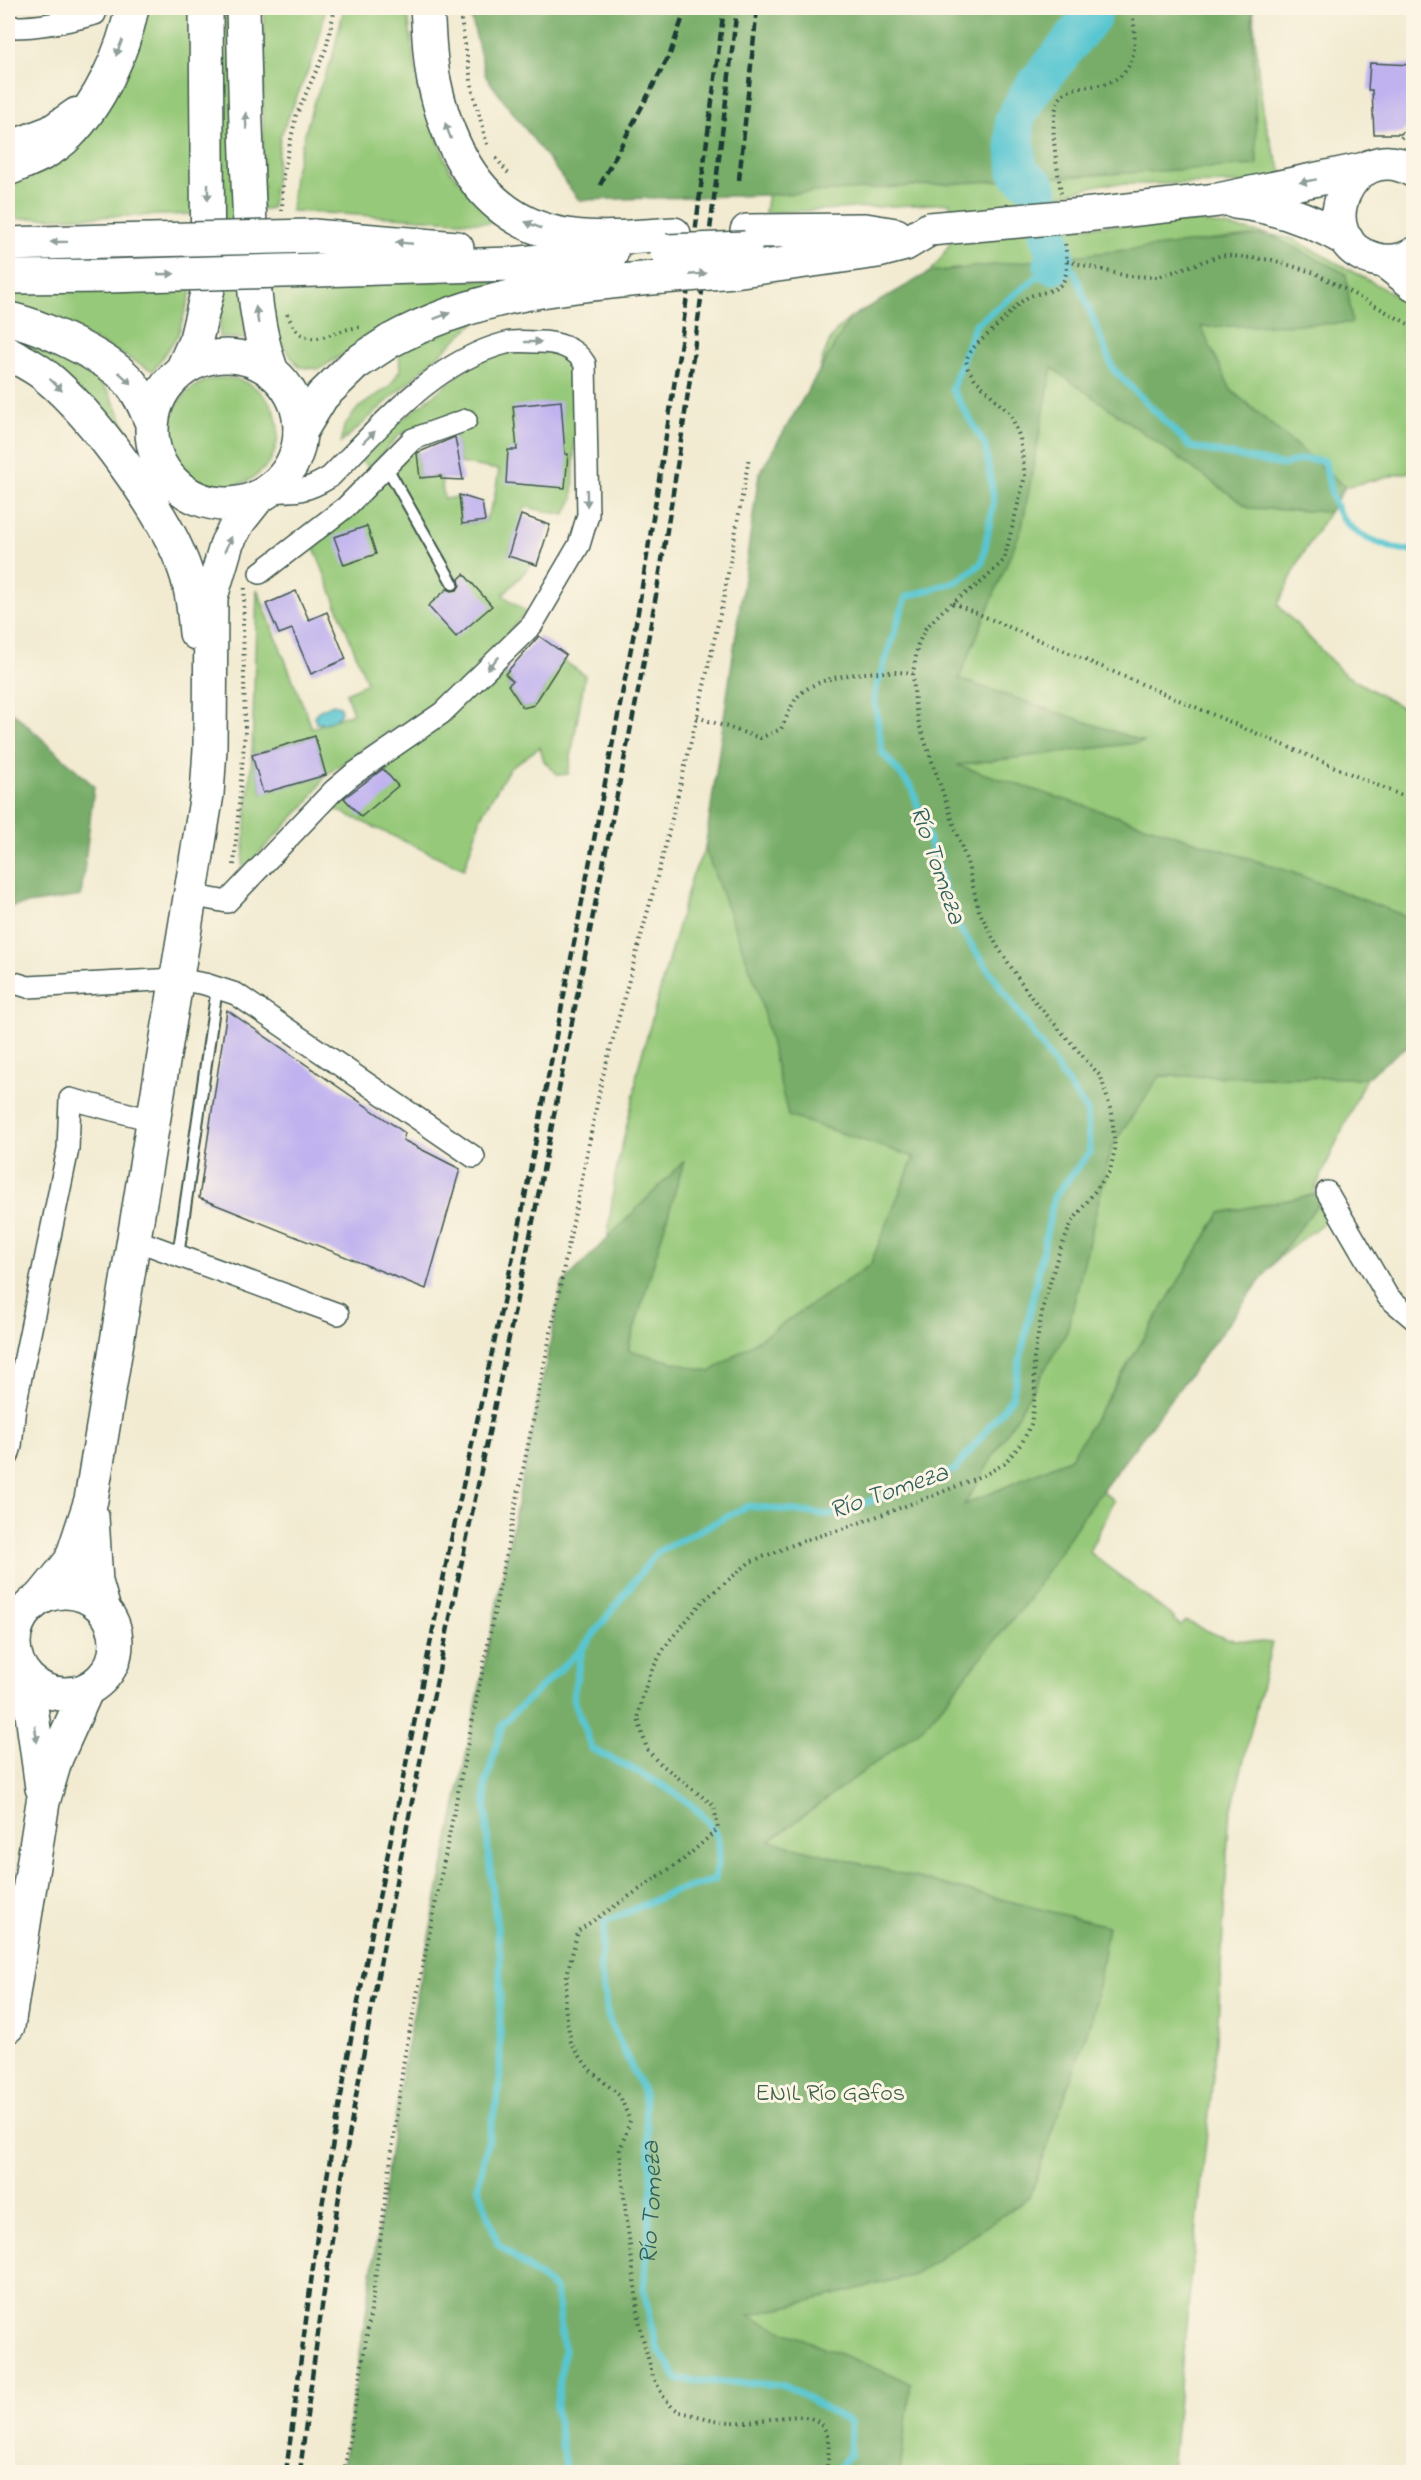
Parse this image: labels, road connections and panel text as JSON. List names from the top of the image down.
{
  "water": ["Río Tomeza"],
  "parks": ["ENIL Río Gafos"]
}
